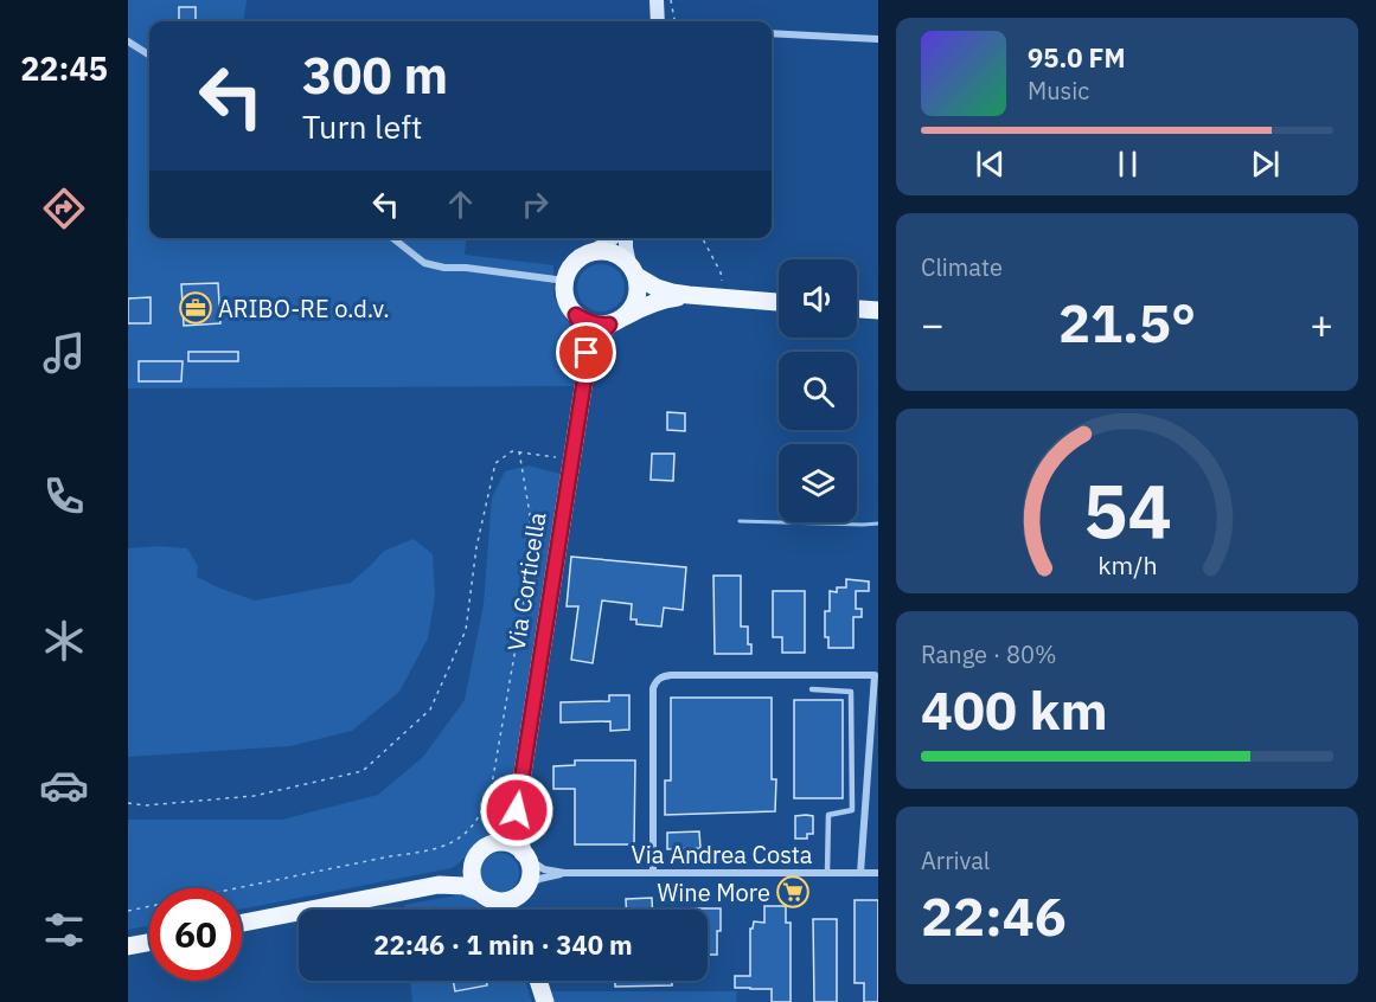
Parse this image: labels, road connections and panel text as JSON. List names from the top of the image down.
{
  "streets": {
    "main road": ["Via Corticella"],
    "street": ["Via Andrea Costa"]
  },
  "crossings": [
    ["Via Corticella", "Via Andrea Costa"]
  ],
  "places": {
    "office": ["ARIBO-RE o.d.v."],
    "supermarket": ["Wine More"]
  },
  "page": {
    "tabs": "22:45",
    "turn": ["300 m", "Turn left"],
    "song": ["95.0 FM", "Music"],
    "tile": [
      "Climate",
      ["Range · 80%", "400 km"],
      ["Arrival", "22:46"]
    ],
    "heat": ["−", "21.5°", "+"],
    "limit": "60",
    "trip": "22:46 · 1 min · 340 m",
    "gauge": ["54", "km/h"]
  }
}
